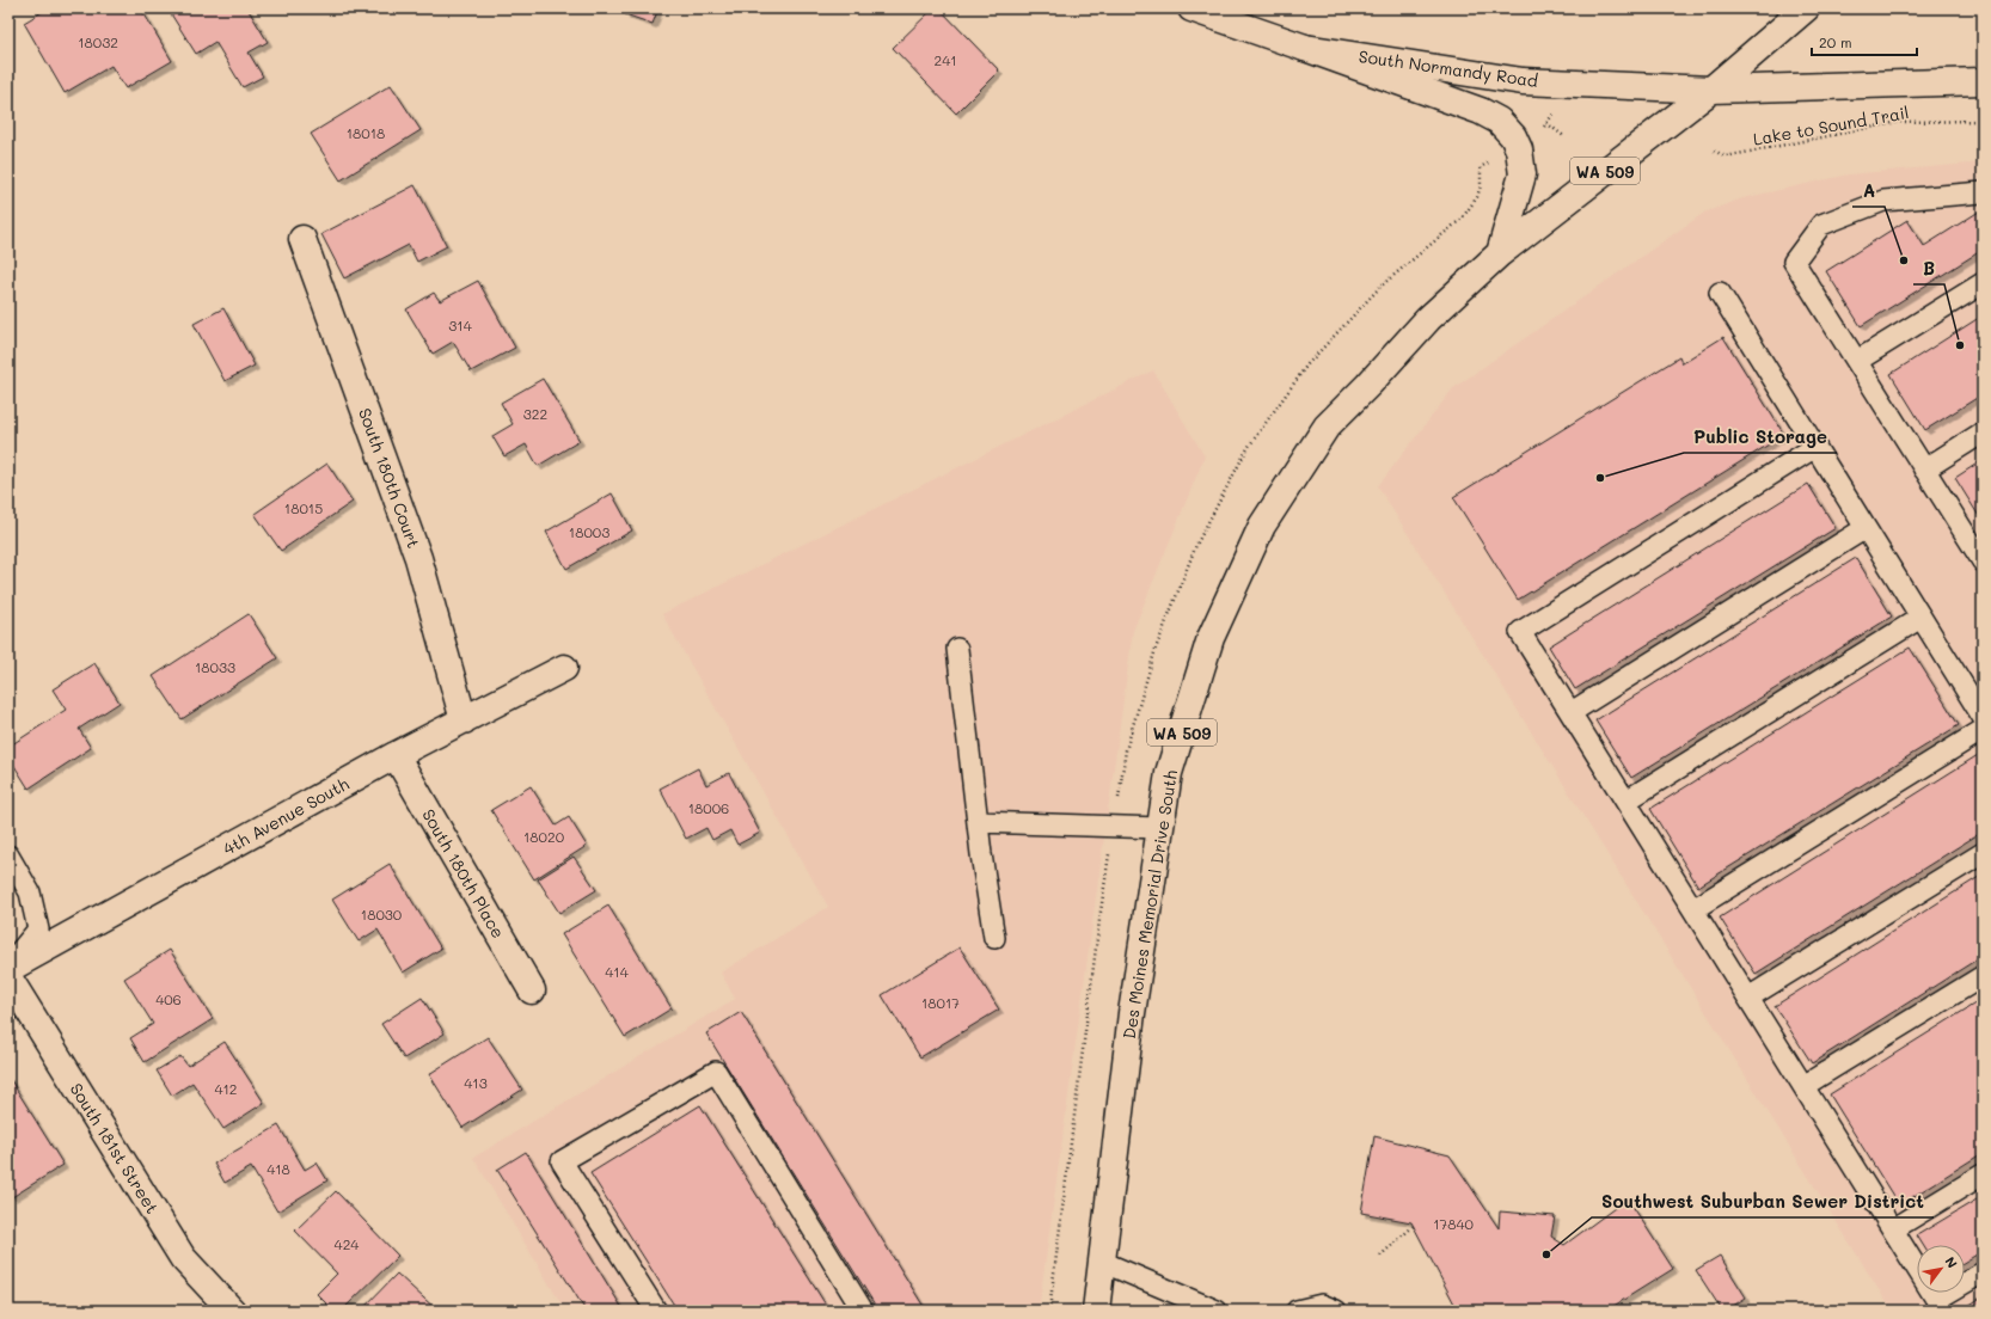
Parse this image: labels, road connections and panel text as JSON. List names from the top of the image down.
{
  "streets": {
    "street": [
      "South Normandy Road",
      "WA 509",
      "South 180th Court",
      "4th Avenue South",
      "South 180th Place",
      "Des Moines Memorial Drive South",
      "South 181st Street"
    ],
    "path": ["Lake to Sound Trail"]
  },
  "crossings": [
    ["South Normandy Road", "WA 509"],
    ["South Normandy Road", "Des Moines Memorial Drive South"],
    ["WA 509", "Des Moines Memorial Drive South"],
    ["South 180th Court", "4th Avenue South"],
    ["4th Avenue South", "South 180th Place"]
  ],
  "places": [
    "A",
    "B",
    "Public Storage",
    "Southwest Suburban Sewer District"
  ],
  "house_numbers": [
    "18032",
    "241",
    "18018",
    "314",
    "322",
    "18015",
    "18003",
    "18033",
    "18006",
    "18020",
    "18030",
    "414",
    "406",
    "18017",
    "413",
    "412",
    "418",
    "17840",
    "424"
  ],
  "scale_bar": "20 m",
  "north": "top right"
}
